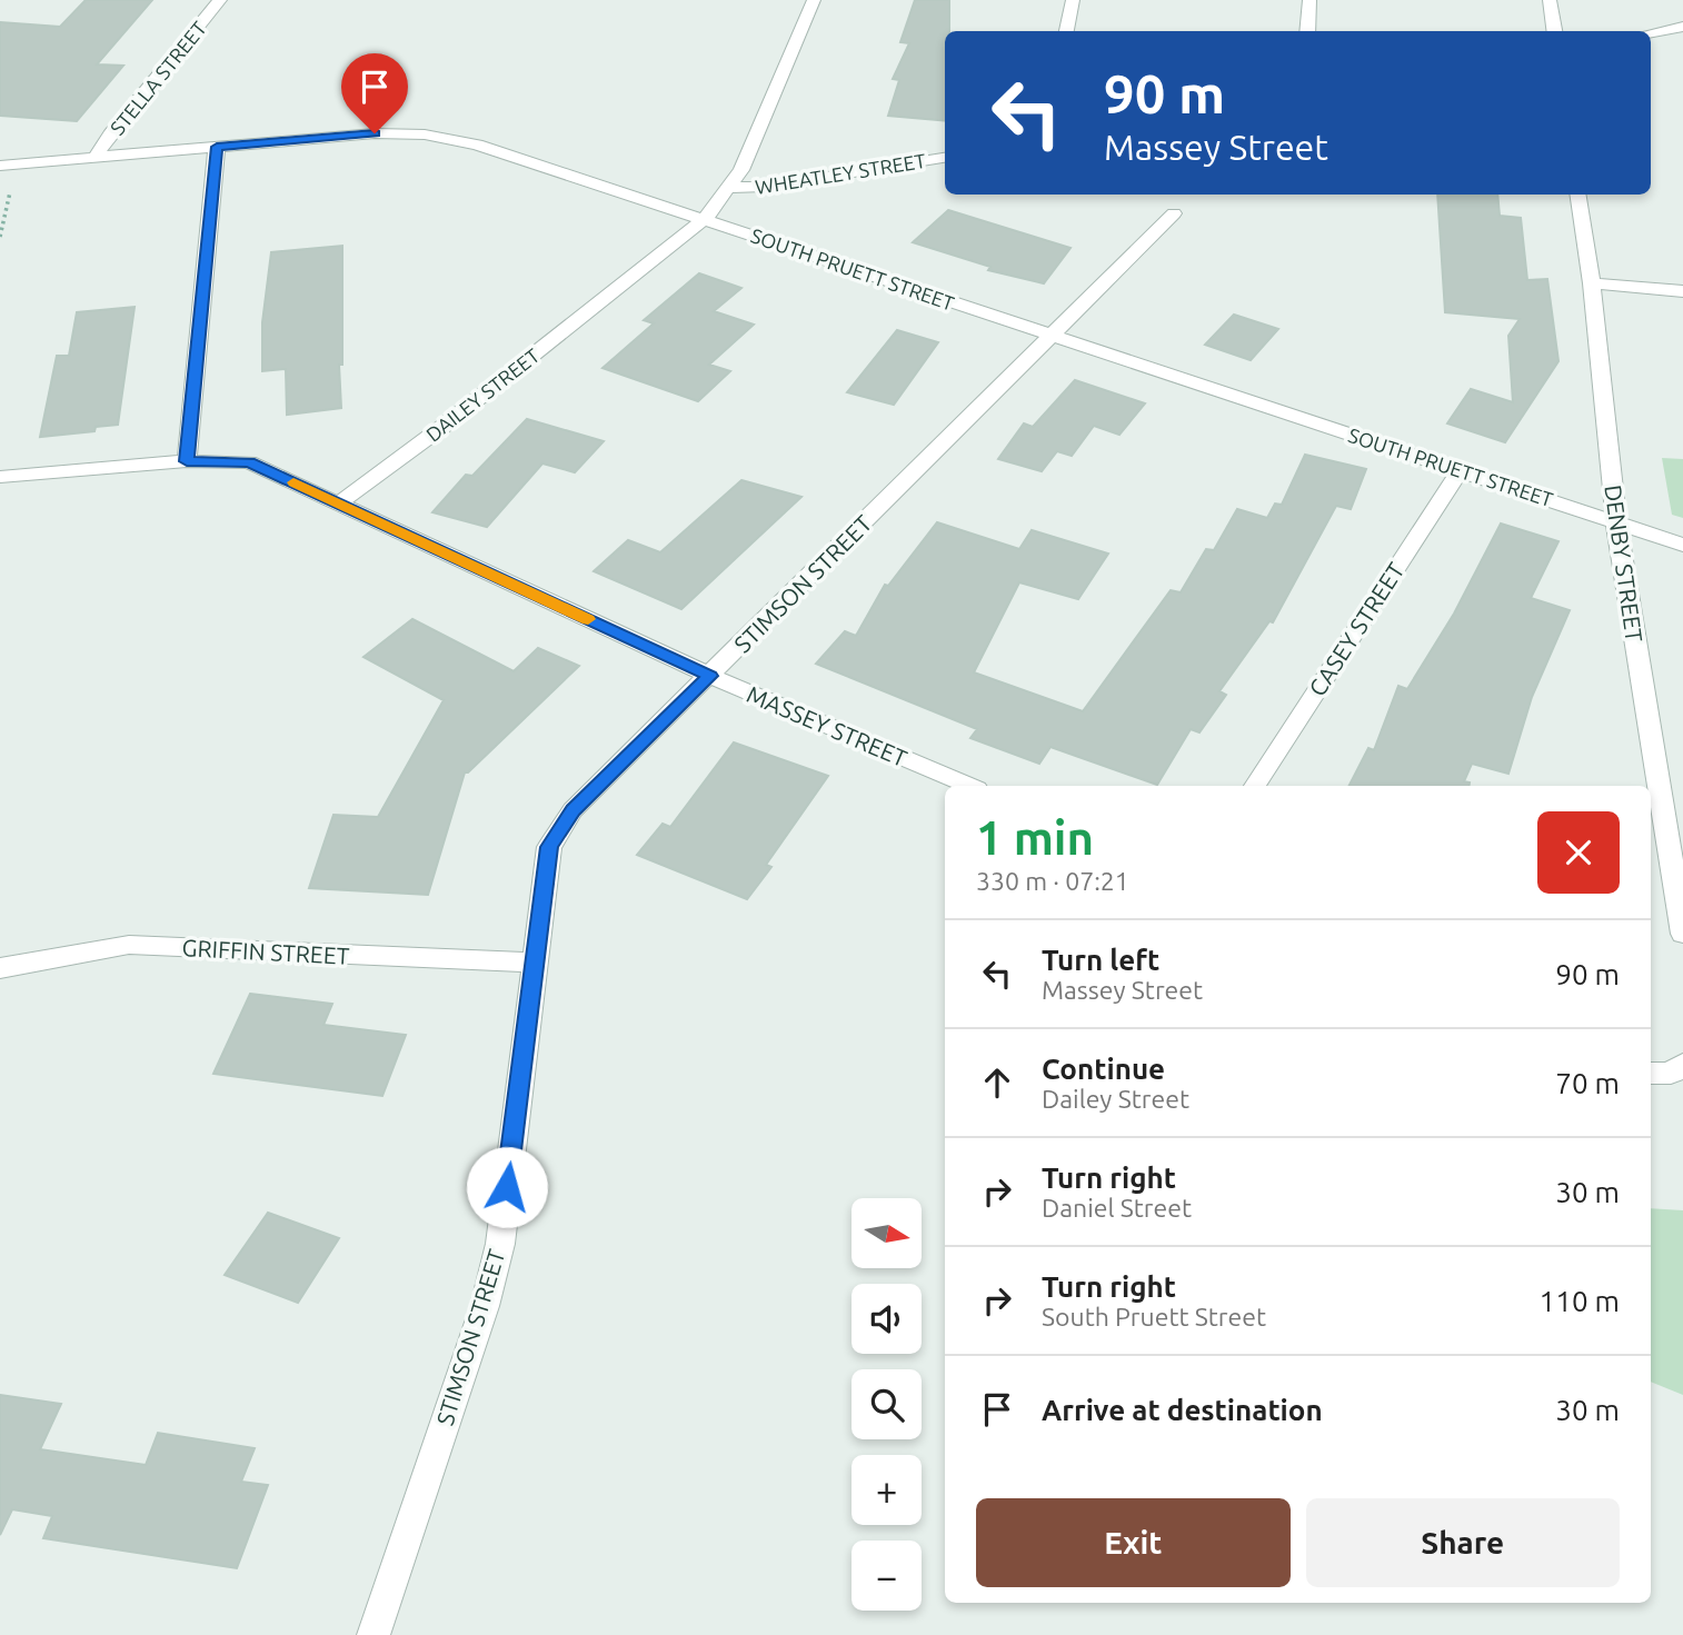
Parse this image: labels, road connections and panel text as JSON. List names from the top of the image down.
{
  "streets": {
    "street": [
      "STELLA STREET",
      "WHEATLEY STREET",
      "SOUTH PRUETT STREET",
      "DAILEY STREET",
      "DENBY STREET",
      "STIMSON STREET",
      "CASEY STREET",
      "MASSEY STREET",
      "GRIFFIN STREET"
    ]
  },
  "crossings": [
    ["STELLA STREET", "SOUTH PRUETT STREET"],
    ["WHEATLEY STREET", "DAILEY STREET"],
    ["SOUTH PRUETT STREET", "DAILEY STREET"],
    ["SOUTH PRUETT STREET", "DENBY STREET"],
    ["SOUTH PRUETT STREET", "STIMSON STREET"],
    ["SOUTH PRUETT STREET", "CASEY STREET"],
    ["DAILEY STREET", "MASSEY STREET"],
    ["STIMSON STREET", "MASSEY STREET"],
    ["STIMSON STREET", "GRIFFIN STREET"]
  ],
  "north": "right",
  "page": {
    "turn": ["90 m", "Massey Street"],
    "heading": ["1 min", "330 m · 07:21"],
    "list": [
      {
        "name": "Turn left",
        "note": "Massey Street",
        "value": "90 m"
      },
      {
        "name": "Continue",
        "note": "Dailey Street",
        "value": "70 m"
      },
      {
        "name": "Turn right",
        "note": "Daniel Street",
        "value": "30 m"
      },
      {
        "name": "Turn right",
        "note": "South Pruett Street",
        "value": "110 m"
      },
      {
        "name": "Arrive at destination",
        "value": "30 m"
      }
    ],
    "map_buttons": ["+", "−"],
    "buttons": ["Exit", "Share"]
  }
}
